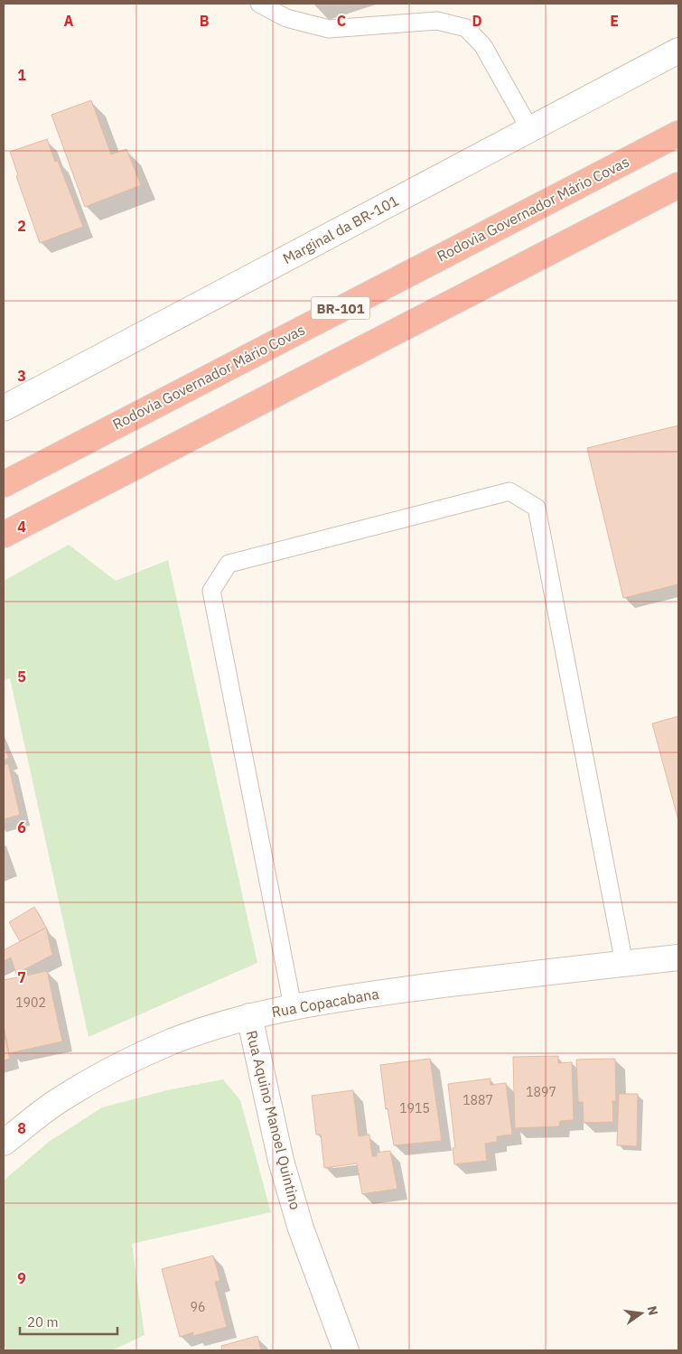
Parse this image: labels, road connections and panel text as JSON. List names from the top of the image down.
{
  "streets": {
    "highway": ["Rodovia Governador Mário Covas", "BR-101"],
    "main road": ["Marginal da BR-101", "Rua Copacabana", "Rua Aquino Manoel Quintino"]
  },
  "crossings": [
    ["Rua Copacabana", "Rua Aquino Manoel Quintino"]
  ],
  "house_numbers": [
    "1902",
    "1897",
    "1887",
    "1915",
    "96"
  ],
  "scale_bar": "20 m",
  "north": "right",
  "grid": {
    "columns": [
      "A",
      "B",
      "C",
      "D",
      "E"
    ],
    "rows": [
      "1",
      "2",
      "3",
      "4",
      "5",
      "6",
      "7",
      "8",
      "9"
    ]
  }
}
